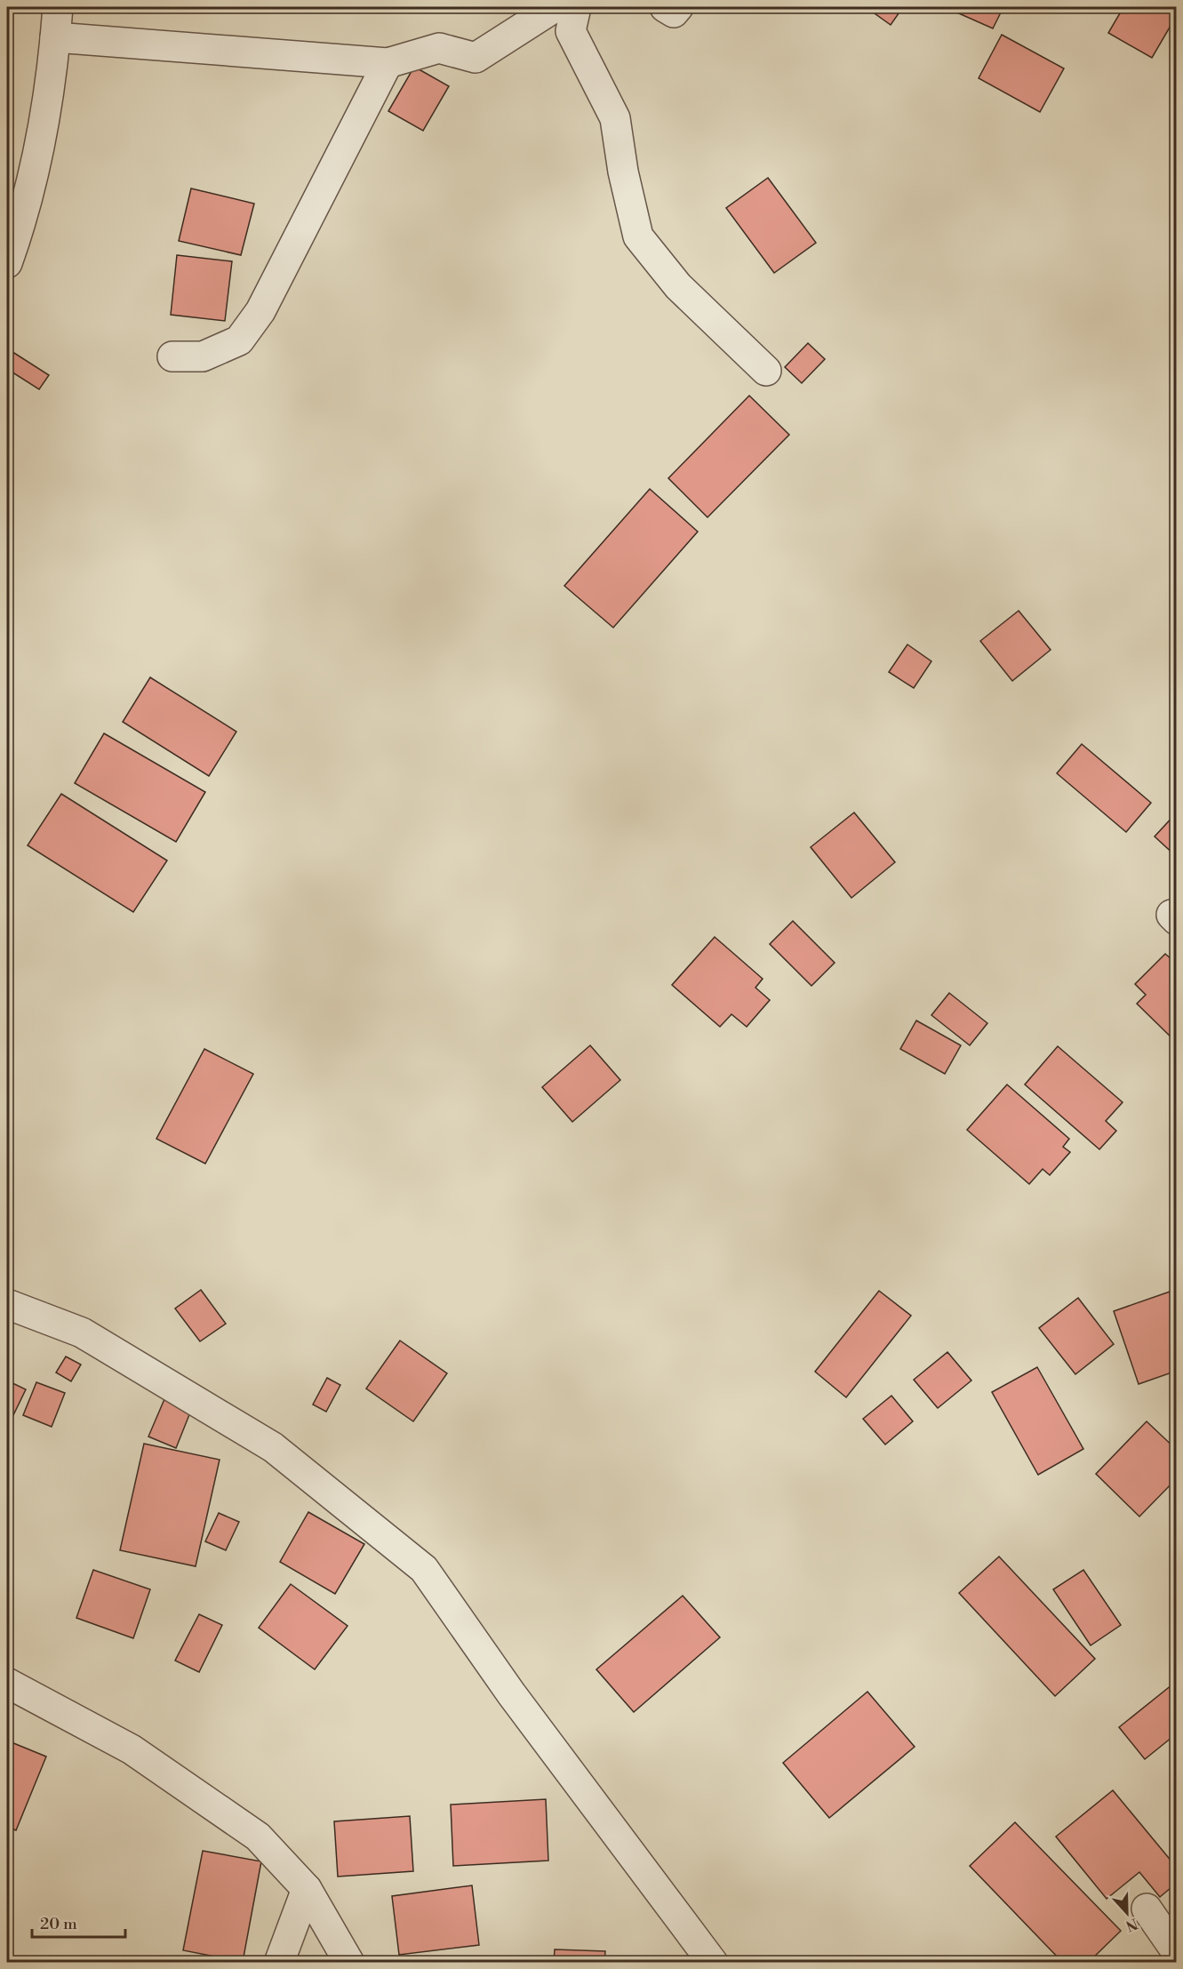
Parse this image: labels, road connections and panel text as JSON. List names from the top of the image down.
{
  "scale_bar": "20 m",
  "north": "bottom"
}
